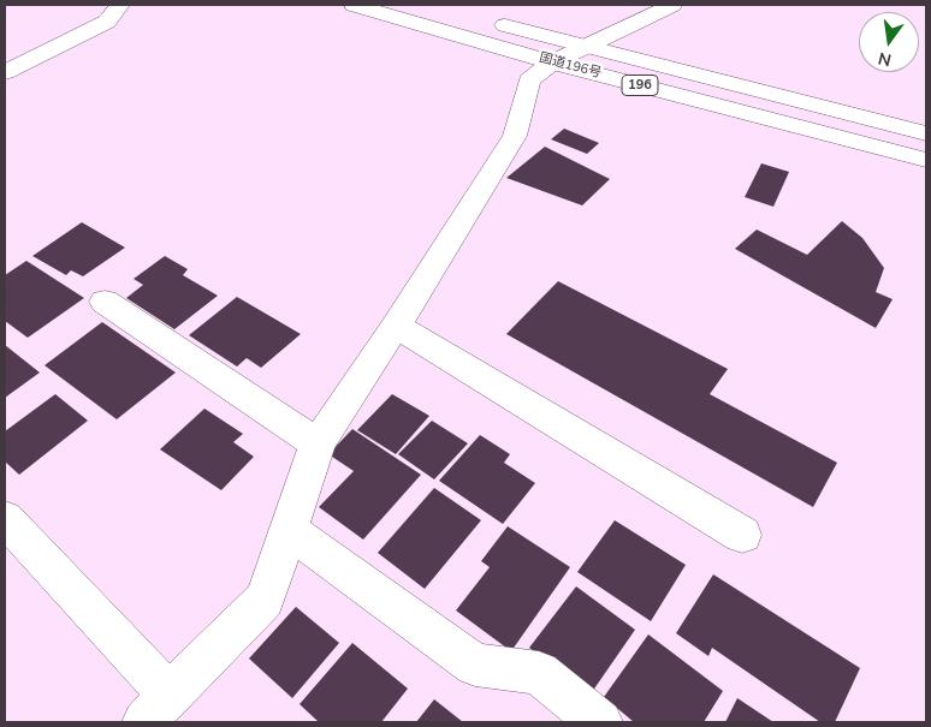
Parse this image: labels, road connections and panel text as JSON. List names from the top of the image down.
{
  "streets": {
    "main road": ["国道196号", "196"]
  },
  "north": "bottom"
}
